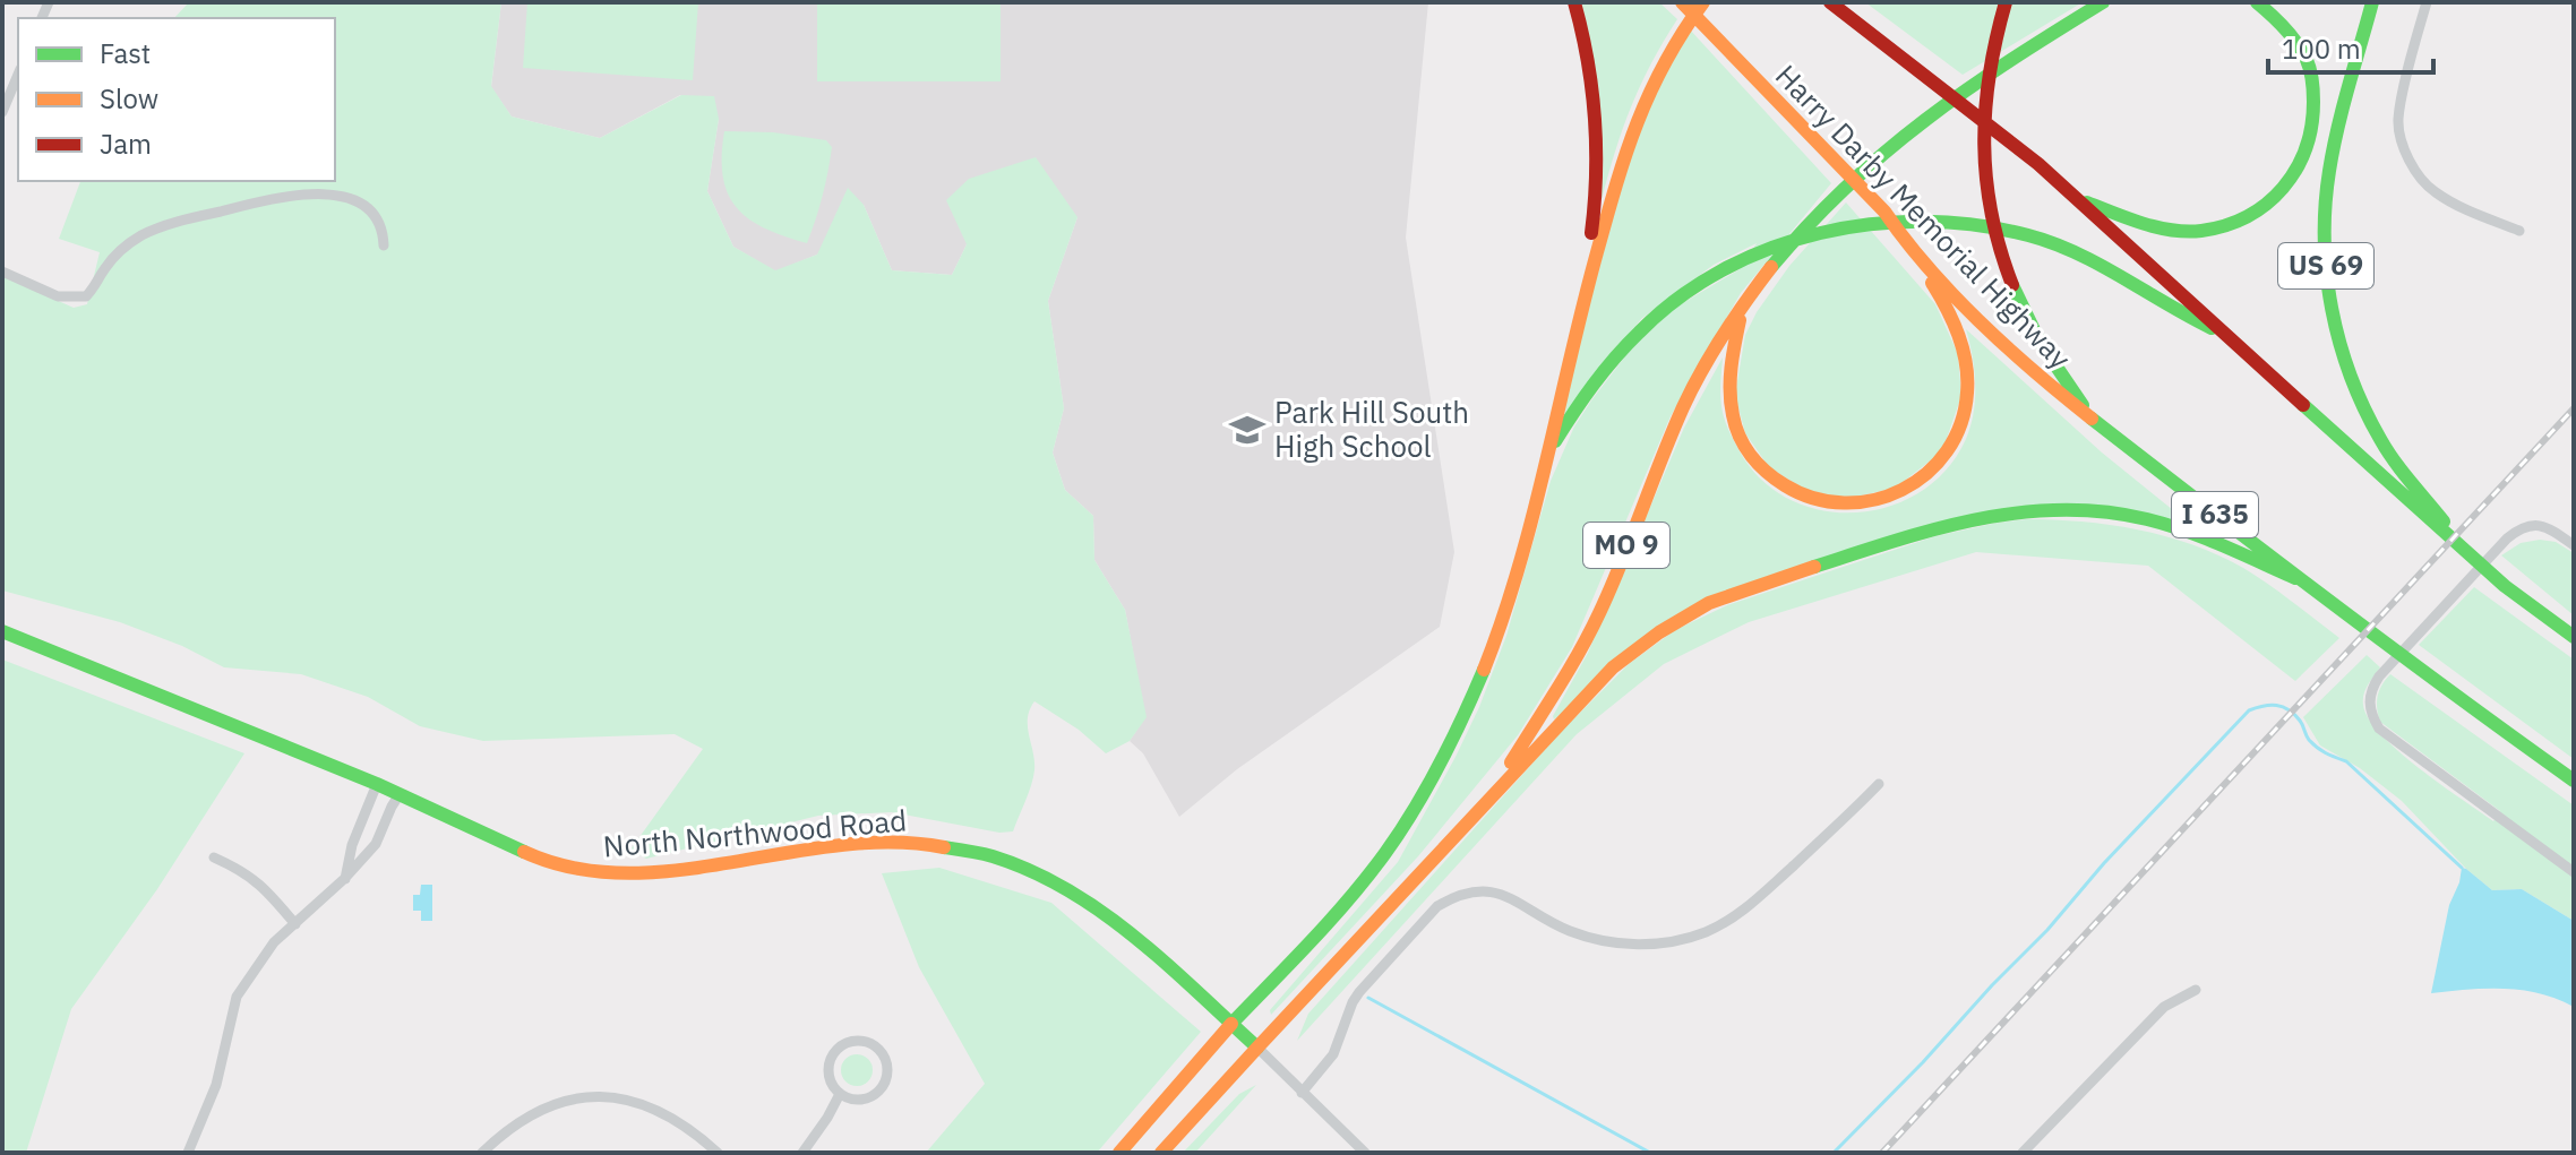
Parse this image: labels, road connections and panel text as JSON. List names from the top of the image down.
{
  "streets": {
    "main road": [
      "Harry Darby Memorial Highway",
      "US 69",
      "I 635",
      "MO 9",
      "North Northwood Road"
    ]
  },
  "crossings": [
    ["MO 9", "North Northwood Road"]
  ],
  "places": {
    "school or university": ["Park Hill South High School"]
  },
  "legend": ["Fast", "Slow", "Jam"],
  "scale_bar": "100 m"
}
